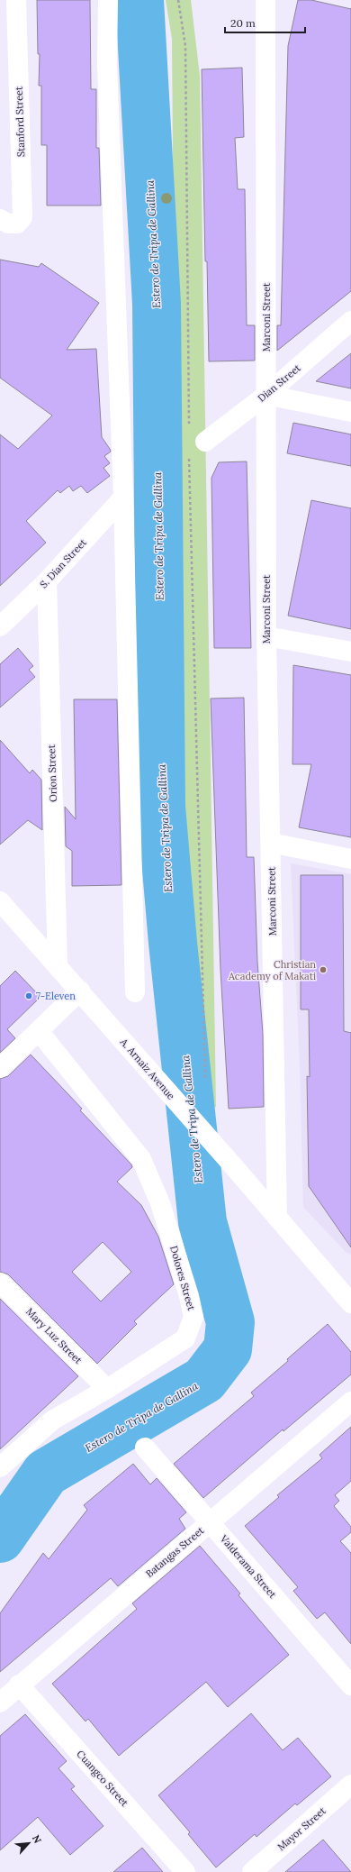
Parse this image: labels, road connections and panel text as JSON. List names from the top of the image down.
{
  "streets": {
    "street": [
      "Stanford Street",
      "Marconi Street",
      "Dian Street",
      "S. Dian Street",
      "Orion Street",
      "A. Arnaiz Avenue",
      "Dolores Street",
      "Mary Luz Street",
      "Batangas Street",
      "Valderama Street",
      "Cuangco Street",
      "Mayor Street"
    ]
  },
  "crossings": [
    ["Marconi Street", "Dian Street"],
    ["Marconi Street", "A. Arnaiz Avenue"],
    ["S. Dian Street", "Orion Street"],
    ["Orion Street", "A. Arnaiz Avenue"],
    ["Dolores Street", "Mary Luz Street"],
    ["Batangas Street", "Valderama Street"],
    ["Batangas Street", "Cuangco Street"]
  ],
  "water": ["Estero de Tripa de Gallina"],
  "places": ["Christian Academy of Makati", "7-Eleven"],
  "scale_bar": "20 m",
  "north": "top right"
}
